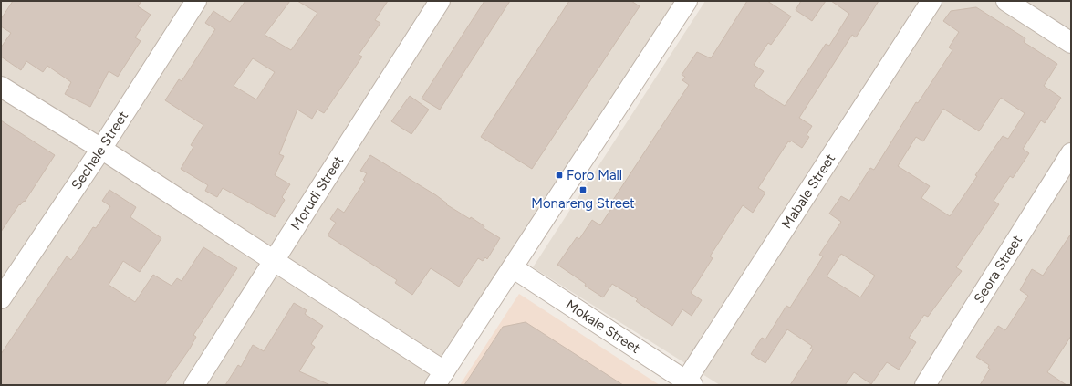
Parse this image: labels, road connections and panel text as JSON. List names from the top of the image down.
{
  "streets": {
    "street": [
      "Sechele Street",
      "Mabale Street",
      "Morudi Street",
      "Seora Street",
      "Mokale Street"
    ]
  },
  "crossings": [
    ["Mabale Street", "Mokale Street"]
  ],
  "places": {
    "transit": ["Foro Mall", "Monareng Street"]
  }
}
